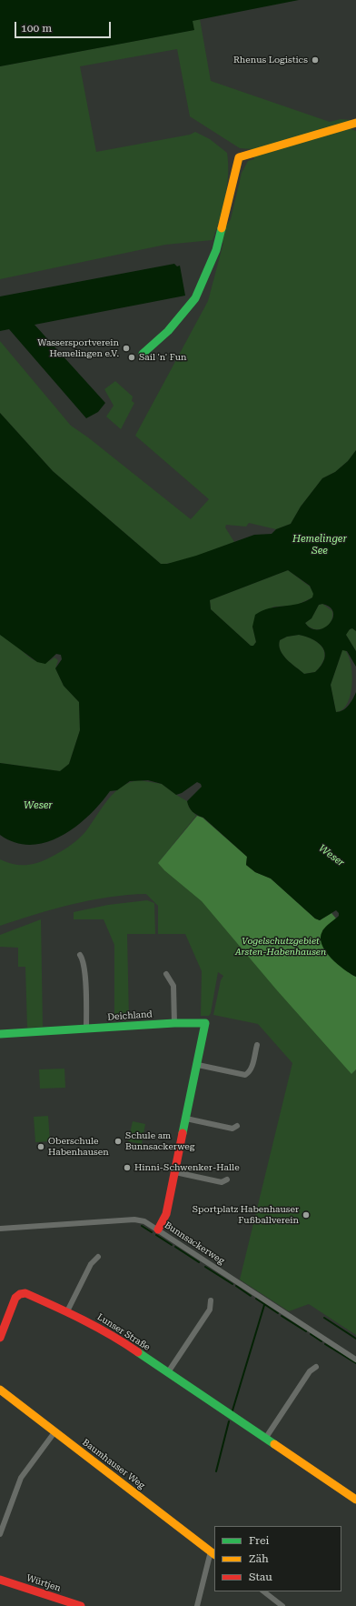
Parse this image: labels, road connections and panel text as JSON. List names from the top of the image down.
{
  "streets": {
    "street": [
      "Deichland",
      "Bunnsackerweg",
      "Lunser Straße",
      "Baumhauser Weg",
      "Würtjen"
    ]
  },
  "crossings": [
    ["Deichland", "Bunnsackerweg"]
  ],
  "water": ["Hemelinger See", "Weser"],
  "parks": ["Vogelschutzgebiet Arsten-Habenhausen"],
  "places": [
    "Rhenus Logistics",
    "Wassersportverein Hemelingen e.V.",
    "Sail 'n' Fun",
    "Schule am Bunnsackerweg",
    "Oberschule Habenhausen",
    "Hinni-Schwenker-Halle",
    "Sportplatz Habenhauser Fußballverein"
  ],
  "legend": ["Frei", "Zäh", "Stau"],
  "scale_bar": "100 m"
}
